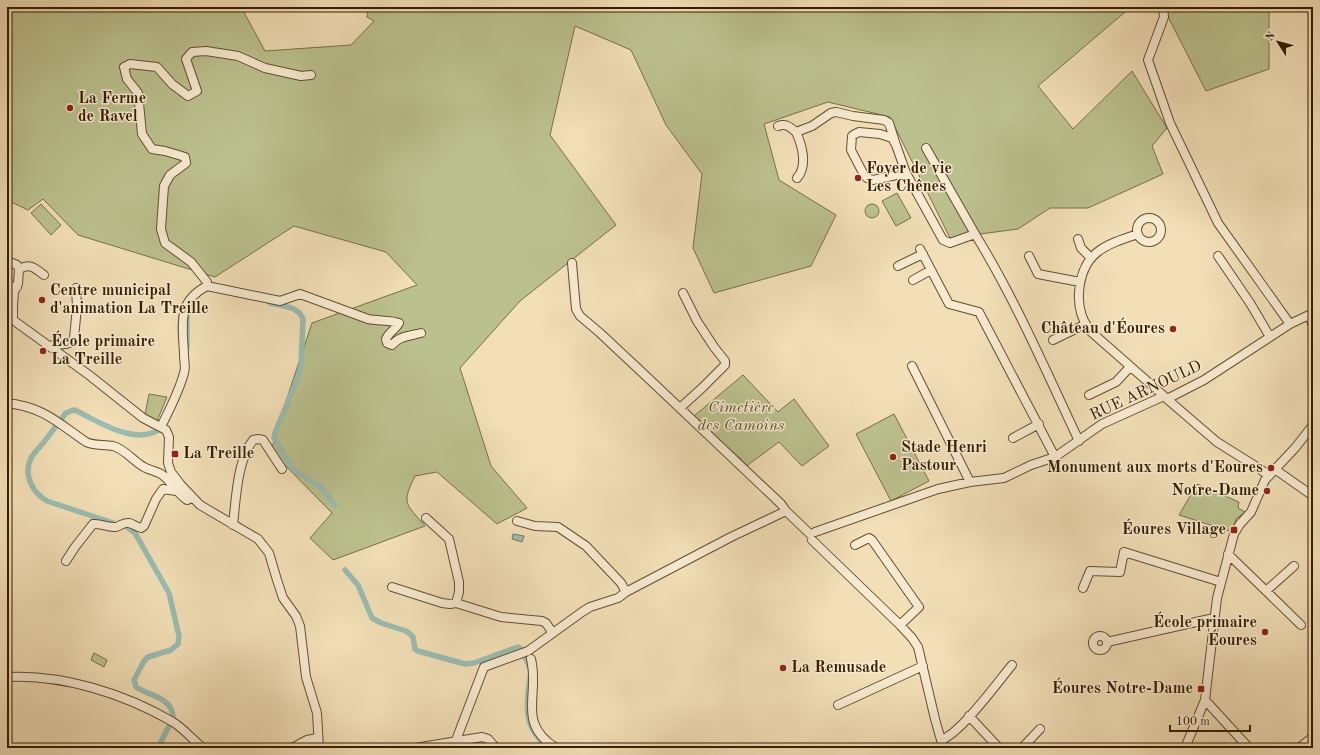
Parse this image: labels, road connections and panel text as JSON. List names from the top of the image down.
{
  "streets": {
    "street": ["RUE ARNOULD"]
  },
  "parks": ["Cimetière des Camoins"],
  "places": {
    "other": [
      "La Ferme de Ravel",
      "Foyer de vie Les Chênes",
      "Centre municipal d'animation La Treille",
      "Château d'Éoures",
      "École primaire La Treille",
      "Stade Henri Pastour",
      "Monument aux morts d'Eoures",
      "Notre-Dame",
      "École primaire Éoures",
      "La Remusade"
    ],
    "transit": ["La Treille", "Éoures Village", "Éoures Notre-Dame"]
  },
  "scale_bar": "100 m",
  "north": "top left"
}
